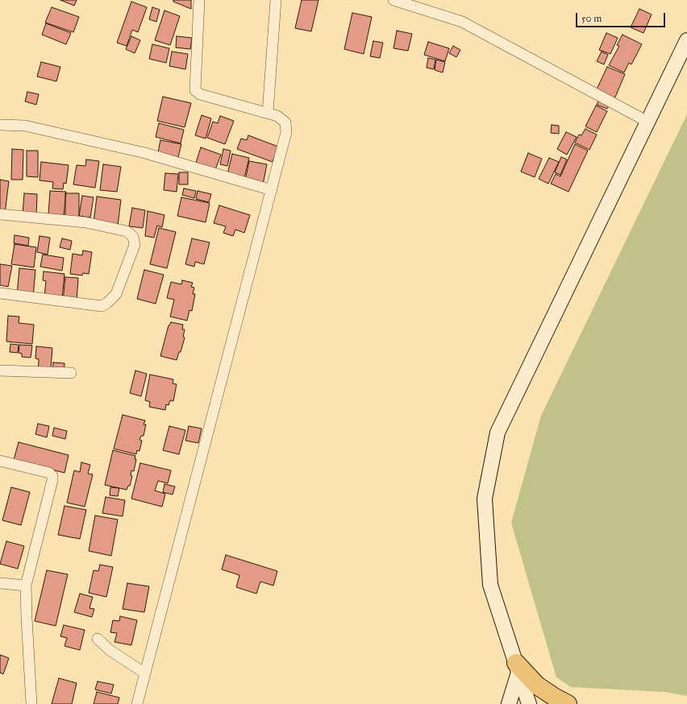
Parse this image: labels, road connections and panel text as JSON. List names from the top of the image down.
{
  "scale_bar": "50 m"
}
